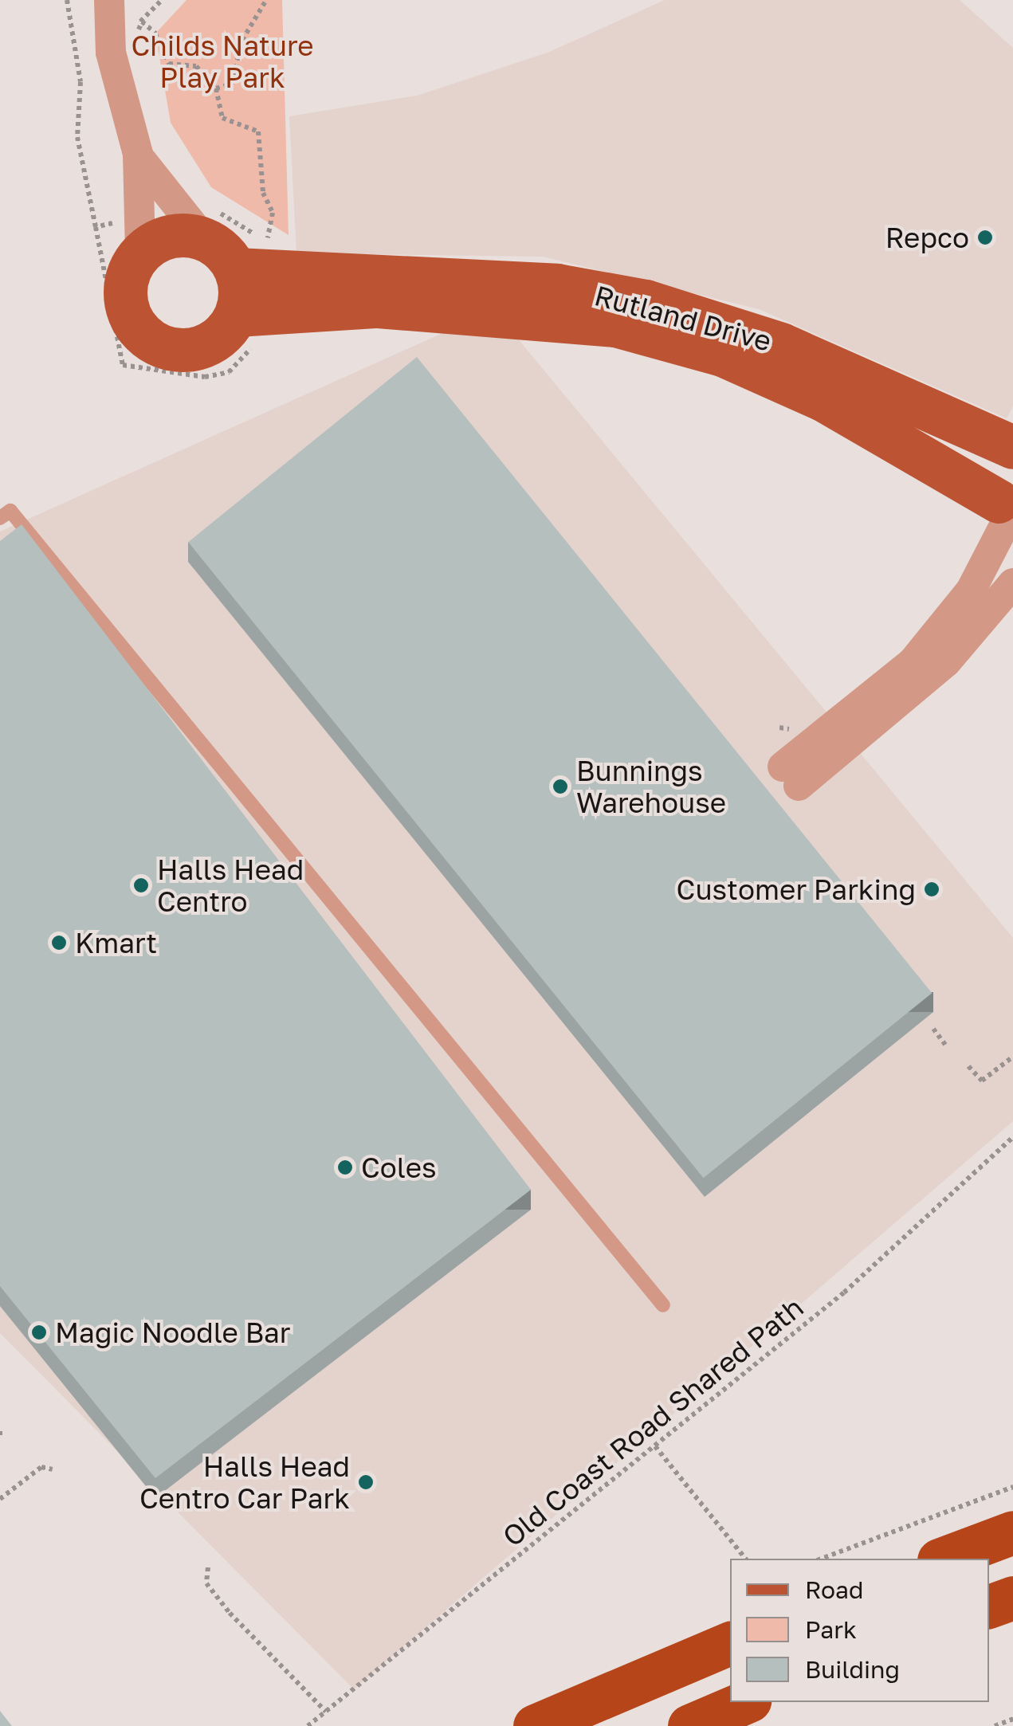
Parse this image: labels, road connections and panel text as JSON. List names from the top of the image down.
{
  "streets": {
    "main road": ["Rutland Drive"],
    "path": ["Old Coast Road Shared Path"]
  },
  "parks": ["Childs Nature Play Park"],
  "places": [
    "Repco",
    "Bunnings Warehouse",
    "Halls Head Centro",
    "Customer Parking",
    "Kmart",
    "Coles",
    "Magic Noodle Bar",
    "Halls Head Centro Car Park"
  ],
  "legend": ["Road", "Park", "Building"]
}
